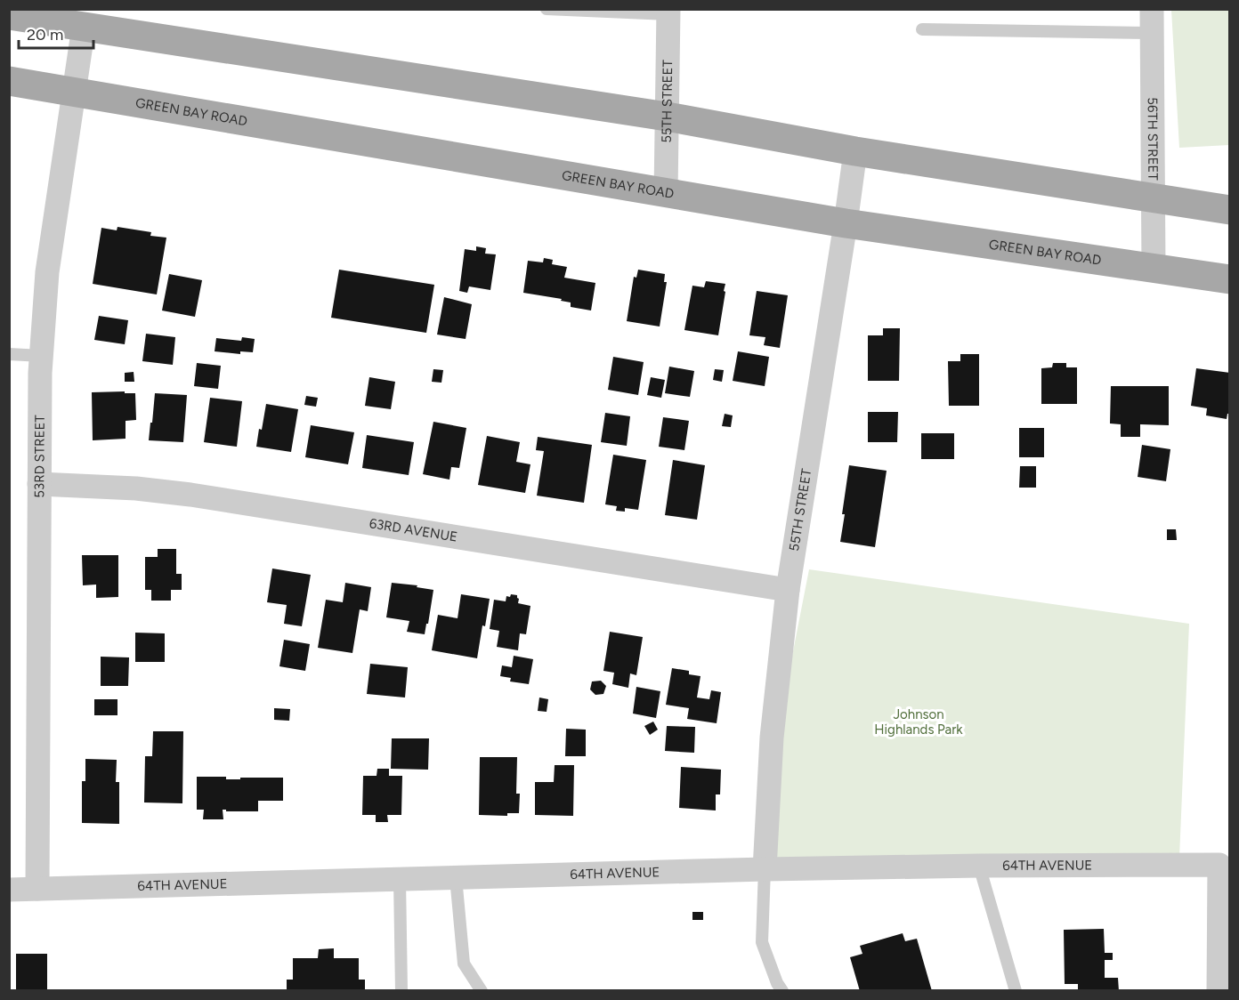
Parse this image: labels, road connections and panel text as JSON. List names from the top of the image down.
{
  "streets": {
    "main road": ["GREEN BAY ROAD"],
    "street": [
      "55TH STREET",
      "56TH STREET",
      "53RD STREET",
      "63RD AVENUE",
      "64TH AVENUE"
    ]
  },
  "crossings": [
    ["55TH STREET", "GREEN BAY ROAD"],
    ["55TH STREET", "63RD AVENUE"],
    ["55TH STREET", "64TH AVENUE"],
    ["GREEN BAY ROAD", "56TH STREET"],
    ["GREEN BAY ROAD", "53RD STREET"],
    ["53RD STREET", "63RD AVENUE"],
    ["53RD STREET", "64TH AVENUE"]
  ],
  "parks": ["Johnson Highlands Park"],
  "scale_bar": "20 m"
}
